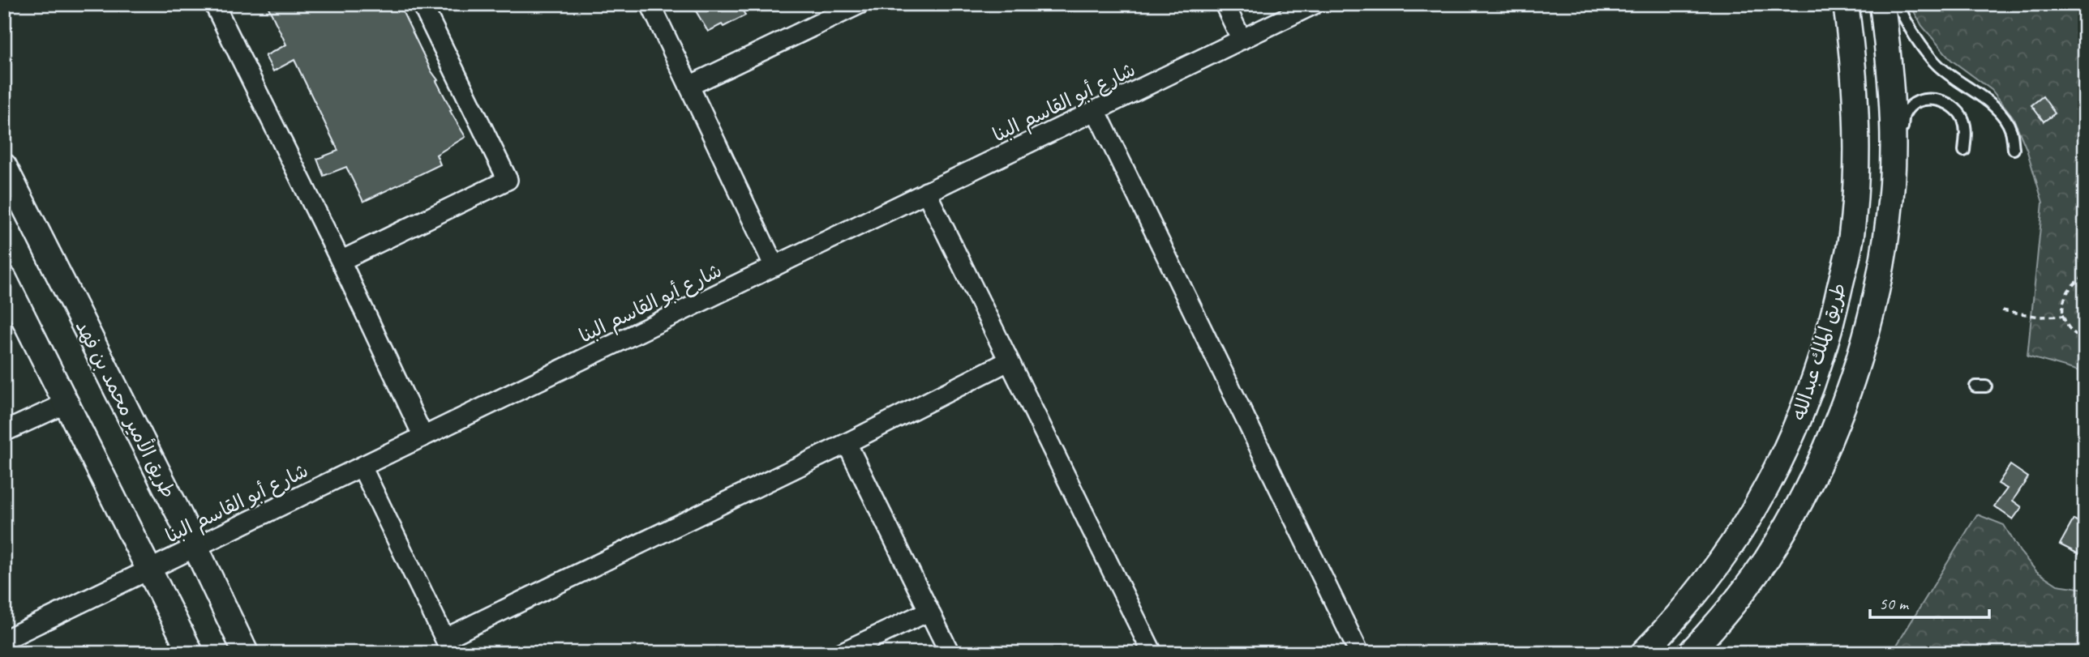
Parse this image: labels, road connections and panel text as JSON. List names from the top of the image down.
{
  "streets": {
    "street": ["شارع أبو القاسم البنا", "طريق الملك عبدالله", "طريق الأمير محمد بن فهد"]
  },
  "crossings": [
    ["شارع أبو القاسم البنا", "طريق الأمير محمد بن فهد"]
  ],
  "scale_bar": "50 m"
}
